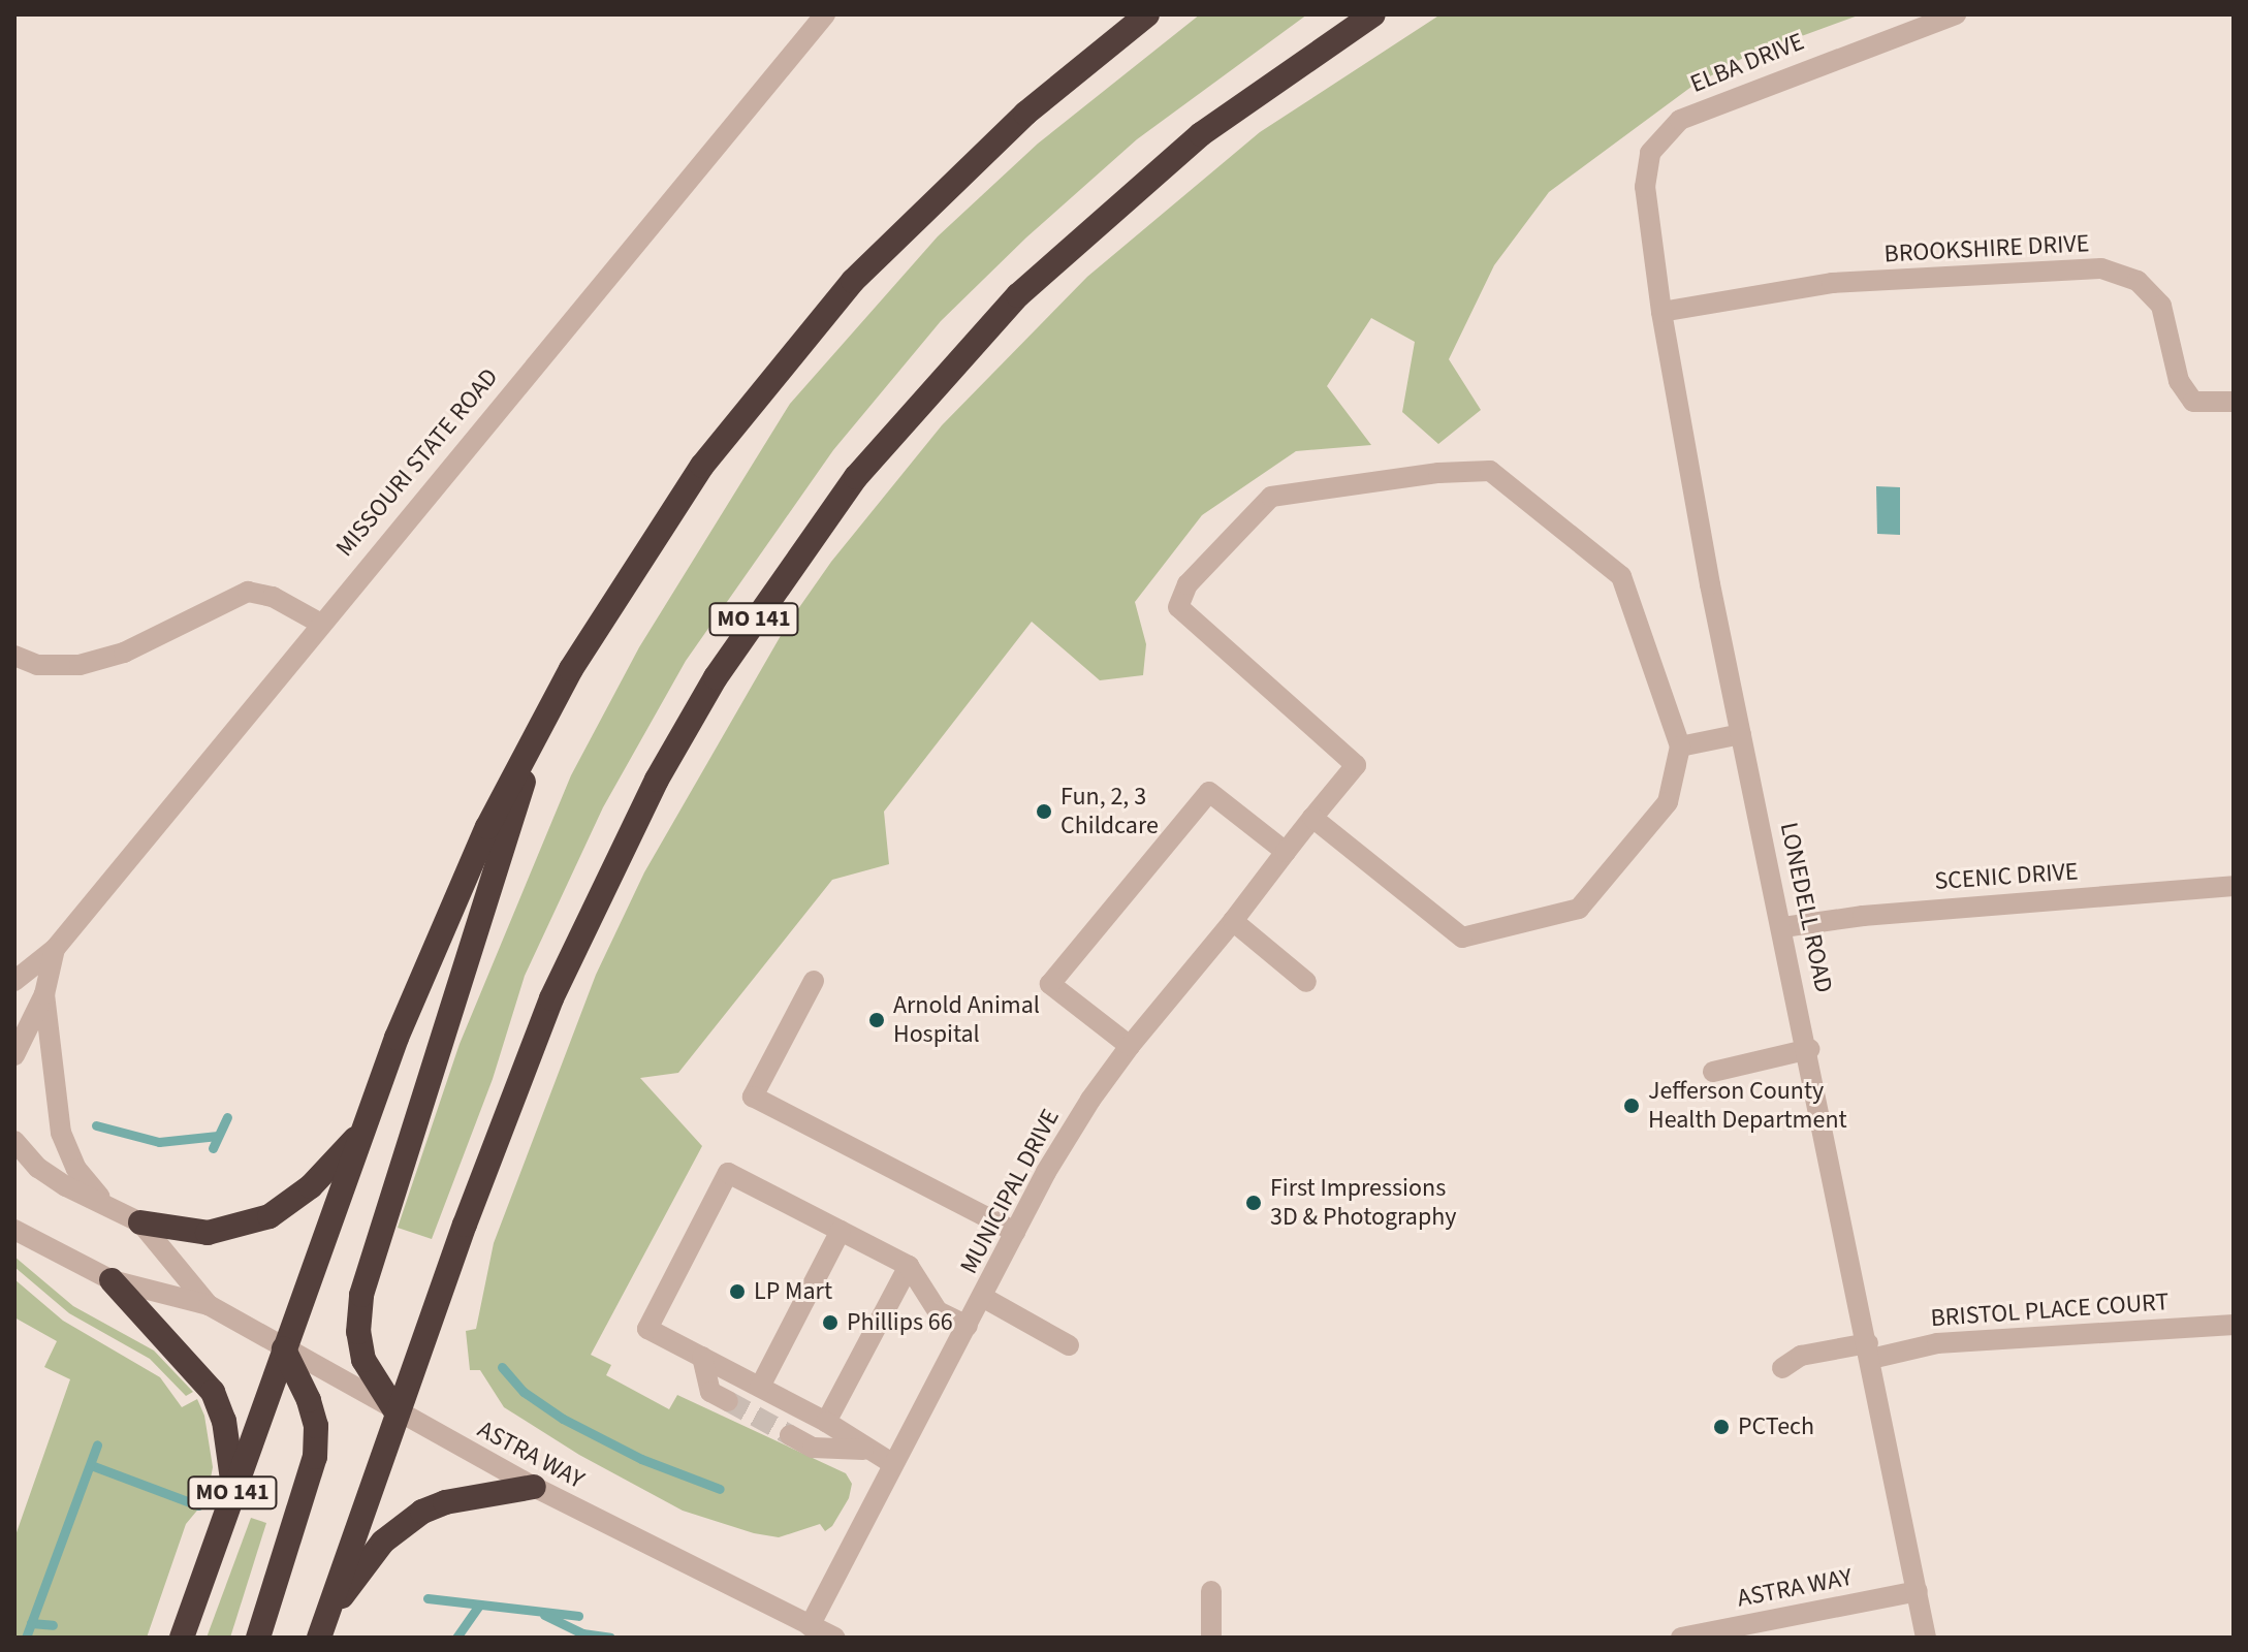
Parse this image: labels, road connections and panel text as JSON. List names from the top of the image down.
{
  "streets": {
    "highway": ["MO 141"],
    "street": [
      "ELBA DRIVE",
      "BROOKSHIRE DRIVE",
      "MISSOURI STATE ROAD",
      "SCENIC DRIVE",
      "LONEDELL ROAD",
      "MUNICIPAL DRIVE",
      "BRISTOL PLACE COURT",
      "ASTRA WAY"
    ]
  },
  "crossings": [
    ["ELBA DRIVE", "LONEDELL ROAD"],
    ["BROOKSHIRE DRIVE", "LONEDELL ROAD"],
    ["MO 141", "ASTRA WAY"],
    ["SCENIC DRIVE", "LONEDELL ROAD"],
    ["LONEDELL ROAD", "BRISTOL PLACE COURT"],
    ["LONEDELL ROAD", "ASTRA WAY"],
    ["MUNICIPAL DRIVE", "ASTRA WAY"]
  ],
  "places": [
    "Fun, 2, 3 Childcare",
    "Arnold Animal Hospital",
    "Jefferson County Health Department",
    "First Impressions 3D & Photography",
    "LP Mart",
    "Phillips 66",
    "PCTech"
  ]
}
